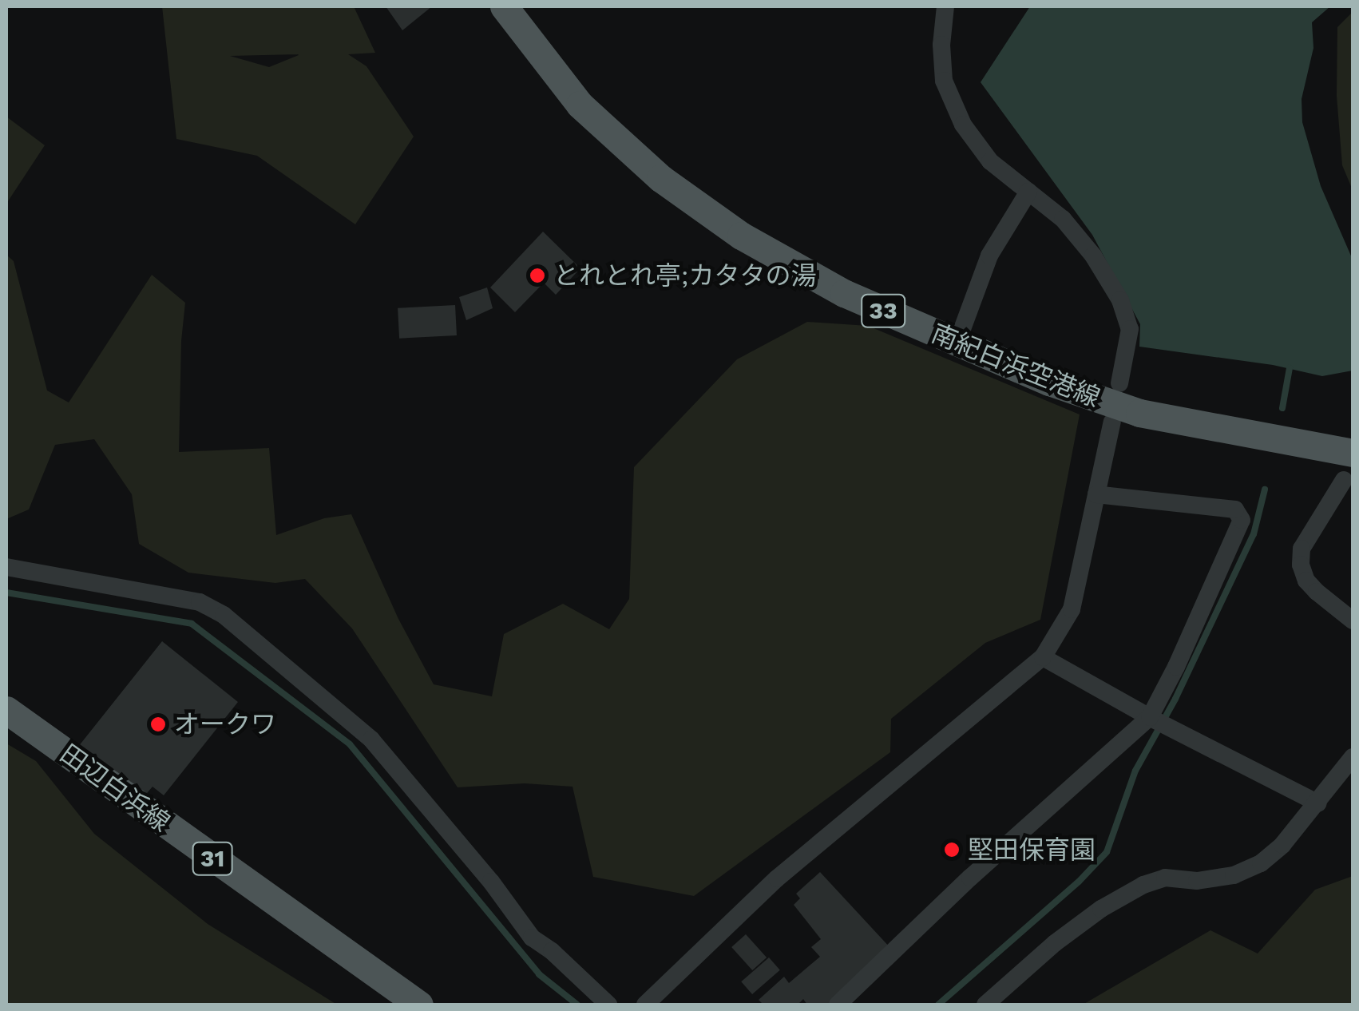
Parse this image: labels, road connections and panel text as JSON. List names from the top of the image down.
{
  "streets": {
    "main road": [
      "33",
      "南紀白浜空港線",
      "田辺白浜線",
      "31"
    ]
  },
  "places": ["とれとれ亭;カタタの湯", "オークワ", "堅田保育園"]
}
